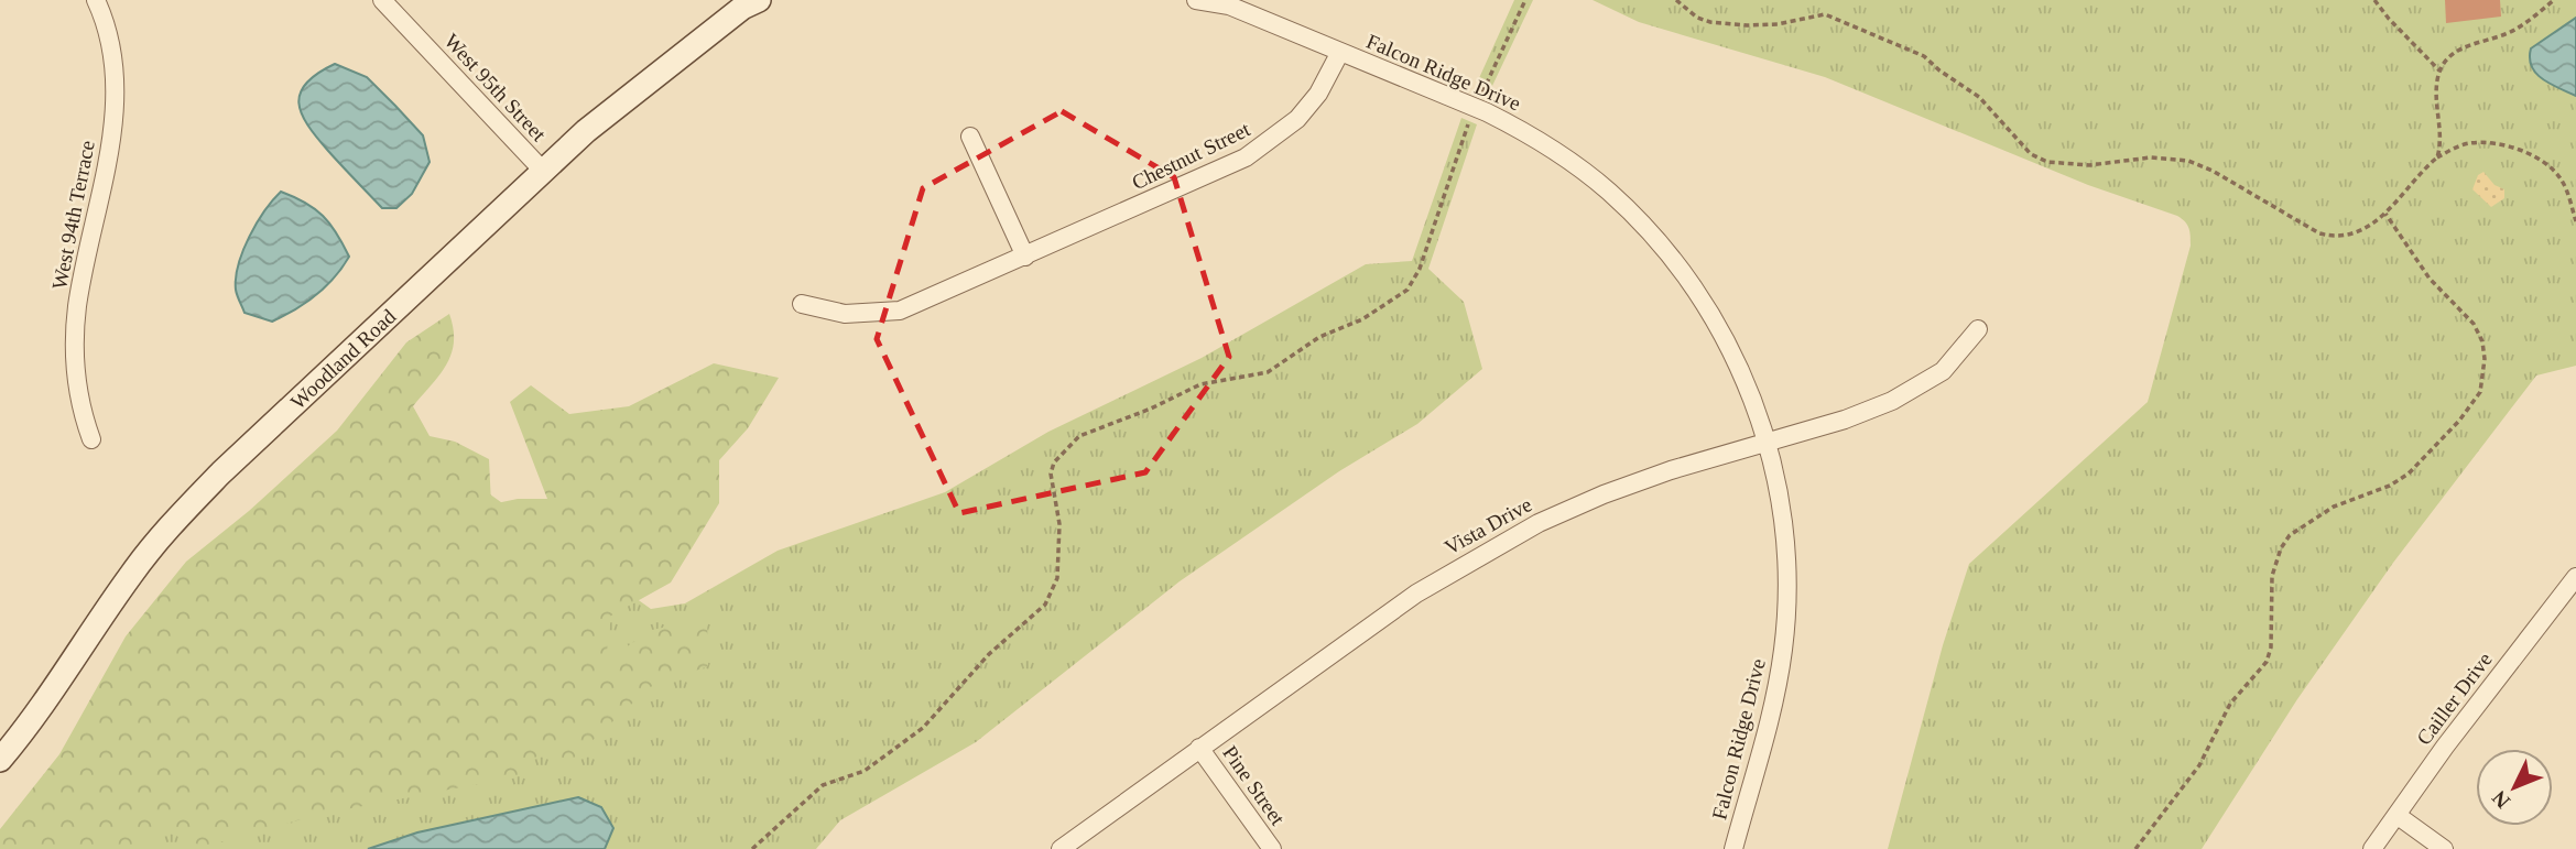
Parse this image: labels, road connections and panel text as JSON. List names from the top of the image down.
{
  "streets": {
    "main road": ["Woodland Road"],
    "street": [
      "Falcon Ridge Drive",
      "West 95th Street",
      "Chestnut Street",
      "West 94th Terrace",
      "Vista Drive",
      "Cailler Drive",
      "Pine Street"
    ]
  },
  "crossings": [
    ["Falcon Ridge Drive", "Chestnut Street"],
    ["Falcon Ridge Drive", "Vista Drive"],
    ["West 95th Street", "Woodland Road"],
    ["Vista Drive", "Pine Street"]
  ],
  "north": "bottom left"
}
